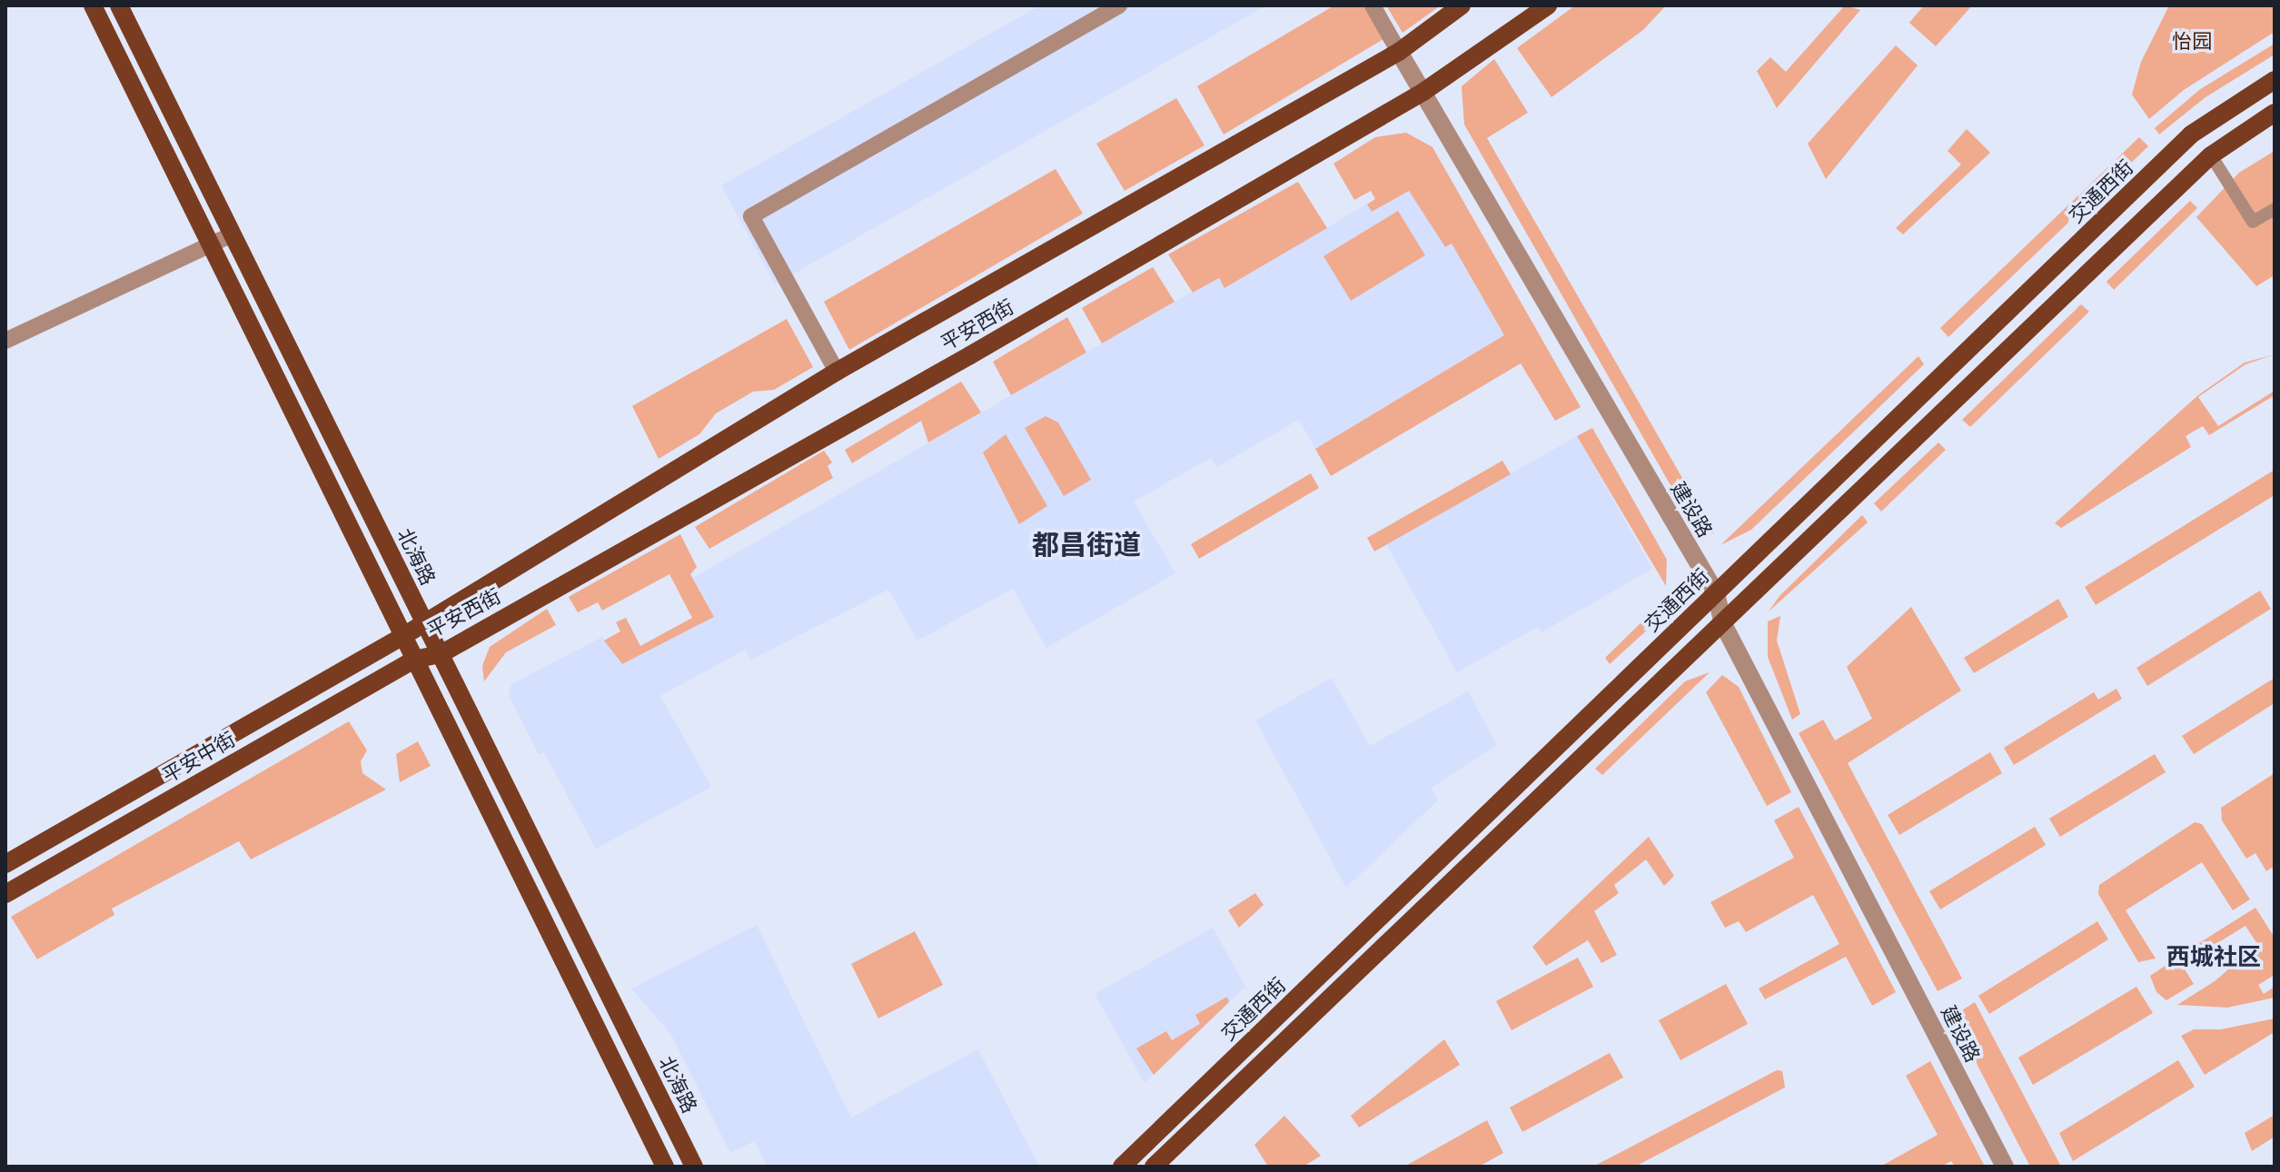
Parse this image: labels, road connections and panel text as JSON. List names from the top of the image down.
{
  "streets": {
    "main road": [
      "交通西街",
      "平安西街",
      "北海路",
      "平安中街"
    ],
    "street": ["建设路"]
  },
  "crossings": [
    ["交通西街", "建设路"],
    ["平安西街", "建设路"],
    ["平安西街", "北海路"],
    ["平安西街", "平安中街"]
  ],
  "districts": ["都昌街道", "西城社区"],
  "parks": ["怡园"]
}
